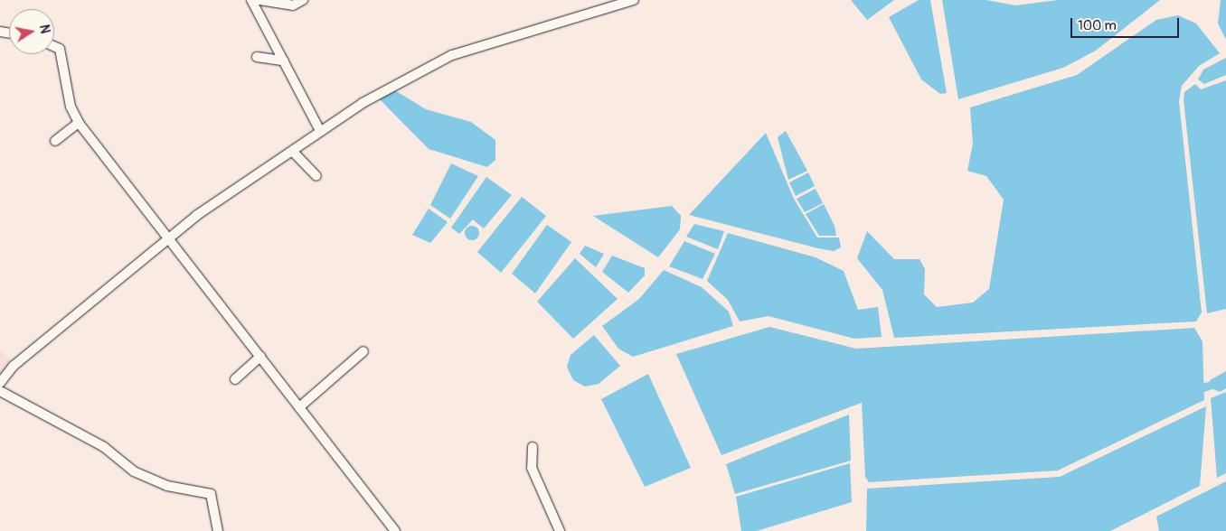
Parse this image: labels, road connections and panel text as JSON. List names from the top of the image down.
{
  "scale_bar": "100 m",
  "north": "right"
}
